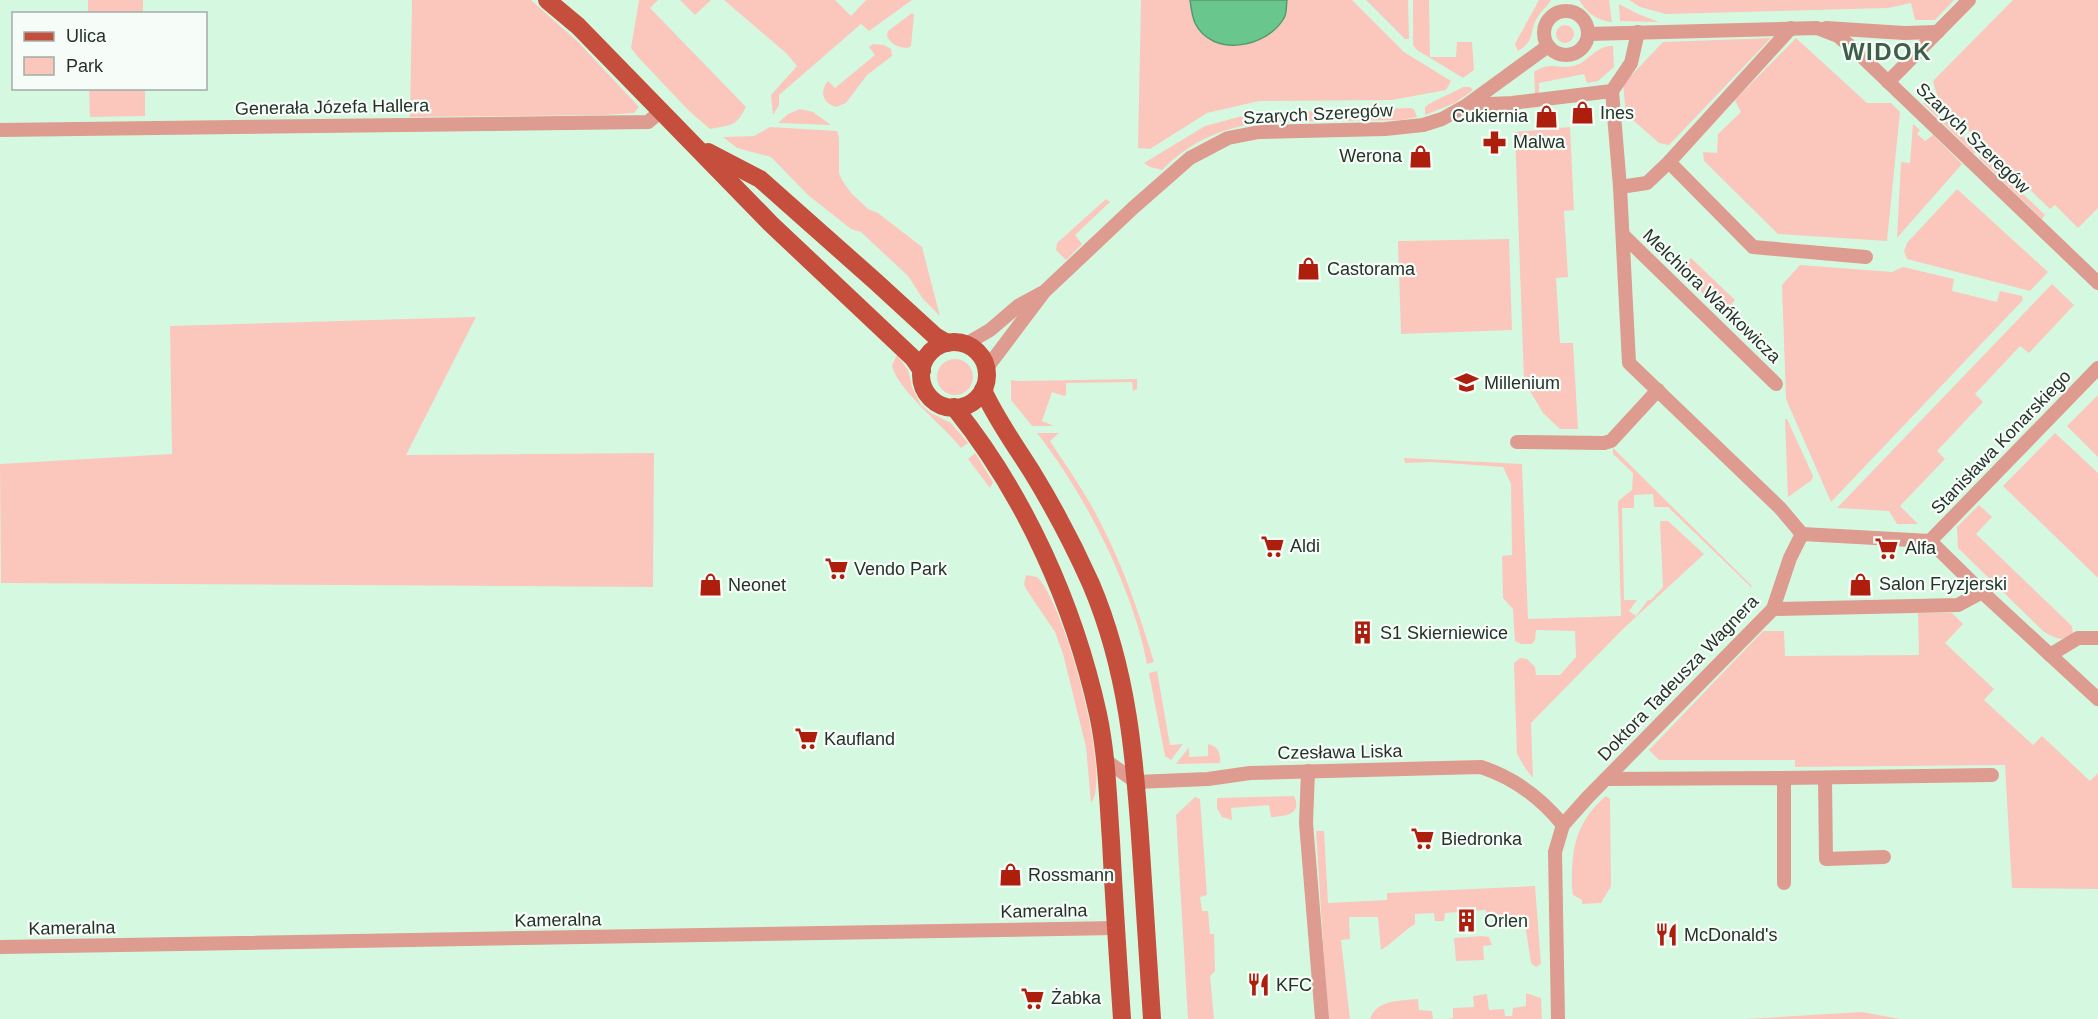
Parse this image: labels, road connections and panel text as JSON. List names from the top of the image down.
{
  "streets": {
    "street": [
      "Generała Józefa Hallera",
      "Szarych Szeregów",
      "Melchiora Wańkowicza",
      "Stanisława Konarskiego",
      "Doktora Tadeusza Wagnera",
      "Czesława Liska",
      "Kameralna"
    ]
  },
  "crossings": [
    ["Szarych Szeregów", "Melchiora Wańkowicza"],
    ["Melchiora Wańkowicza", "Doktora Tadeusza Wagnera"],
    ["Doktora Tadeusza Wagnera", "Czesława Liska"]
  ],
  "districts": ["WIDOK"],
  "places": {
    "shop": [
      "Ines",
      "Cukiernia",
      "Werona",
      "Castorama",
      "Salon Fryzjerski",
      "Neonet",
      "Rossmann"
    ],
    "pharmacy": ["Malwa"],
    "school or university": ["Millenium"],
    "supermarket": [
      "Aldi",
      "Alfa",
      "Vendo Park",
      "Kaufland",
      "Biedronka",
      "Żabka"
    ],
    "building": ["S1 Skierniewice", "Orlen"],
    "restaurant": ["McDonald's", "KFC"]
  },
  "legend": ["Ulica", "Park"]
}
